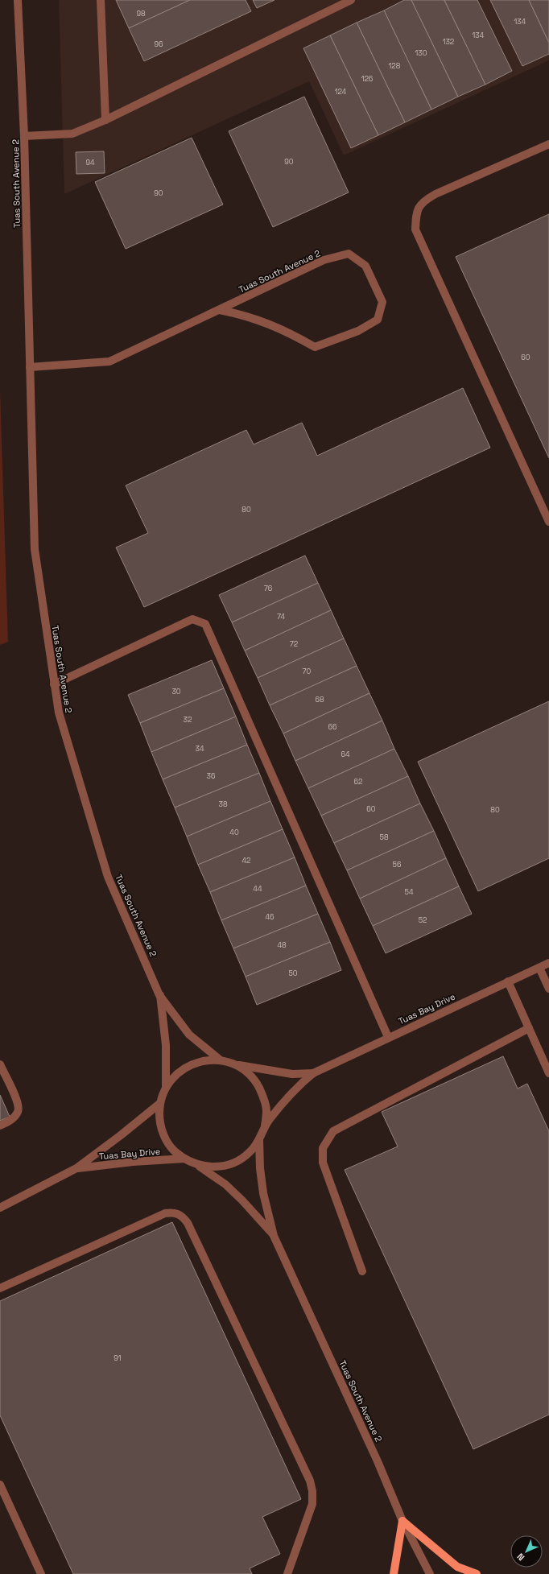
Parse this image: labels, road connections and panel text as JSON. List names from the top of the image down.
{
  "streets": {
    "street": ["Tuas South Avenue 2", "Tuas Bay Drive"]
  },
  "crossings": [
    ["Tuas South Avenue 2", "Tuas Bay Drive"]
  ],
  "house_numbers": [
    "98",
    "134",
    "134",
    "132",
    "96",
    "130",
    "128",
    "126",
    "124",
    "90",
    "94",
    "90",
    "60",
    "80",
    "76",
    "74",
    "72",
    "70",
    "30",
    "68",
    "32",
    "66",
    "34",
    "64",
    "36",
    "62",
    "38",
    "60",
    "80",
    "40",
    "58",
    "42",
    "56",
    "44",
    "54",
    "46",
    "52",
    "48",
    "50",
    "91"
  ],
  "north": "bottom left"
}
